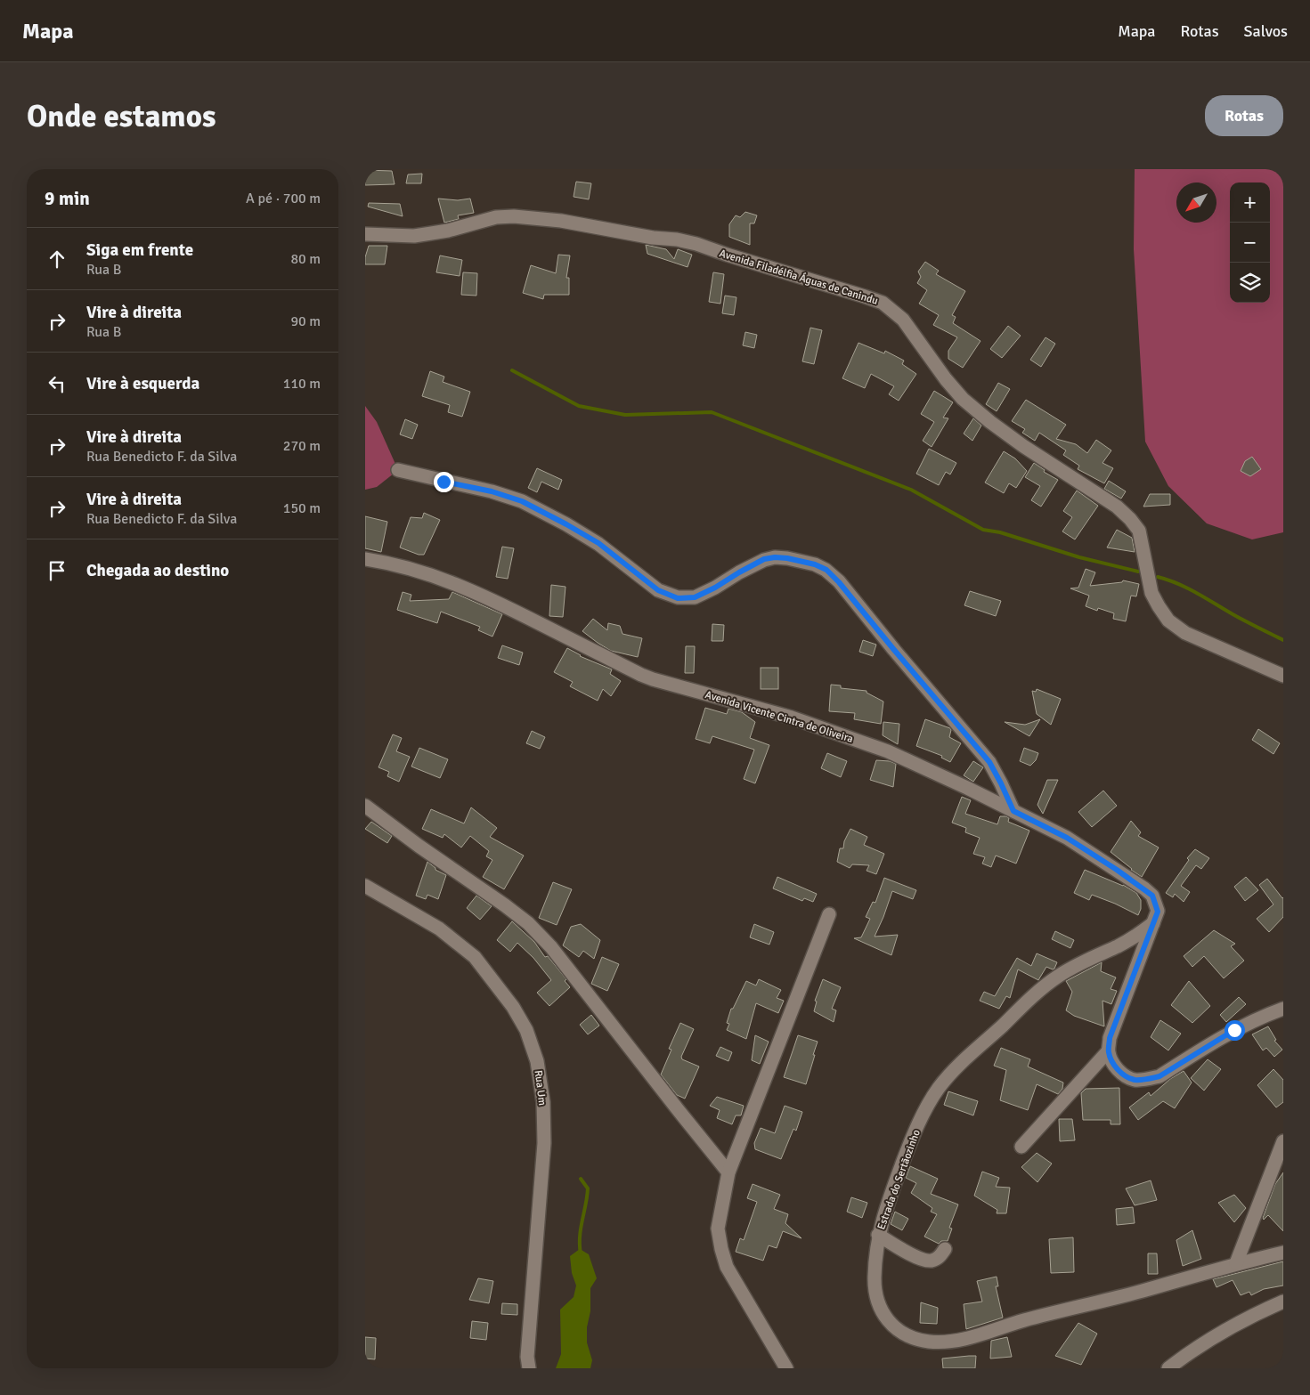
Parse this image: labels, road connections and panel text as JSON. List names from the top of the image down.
{
  "streets": {
    "street": [
      "Avenida Filadélfia Águas de Canindu",
      "Avenida Vicente Cintra de Oliveira",
      "Rua Um",
      "Estrada do Sertãozinho"
    ]
  },
  "crossings": [
    ["Avenida Vicente Cintra de Oliveira", "Estrada do Sertãozinho"]
  ],
  "north": "bottom left",
  "page": {
    "header": "Mapa",
    "nav": ["Mapa", "Rotas", "Salvos"],
    "buttons": "Rotas",
    "title": "Onde estamos",
    "heading": ["9 min", "A pé · 700 m"],
    "map_buttons": ["+", "−"],
    "list": [
      ["Siga em frente", "Rua B", "80 m"],
      ["Vire à direita", "Rua B", "90 m"],
      ["Vire à esquerda", "110 m"],
      ["Vire à direita", "Rua Benedicto F. da Silva", "270 m"],
      ["Vire à direita", "Rua Benedicto F. da Silva", "150 m"],
      "Chegada ao destino"
    ]
  }
}
